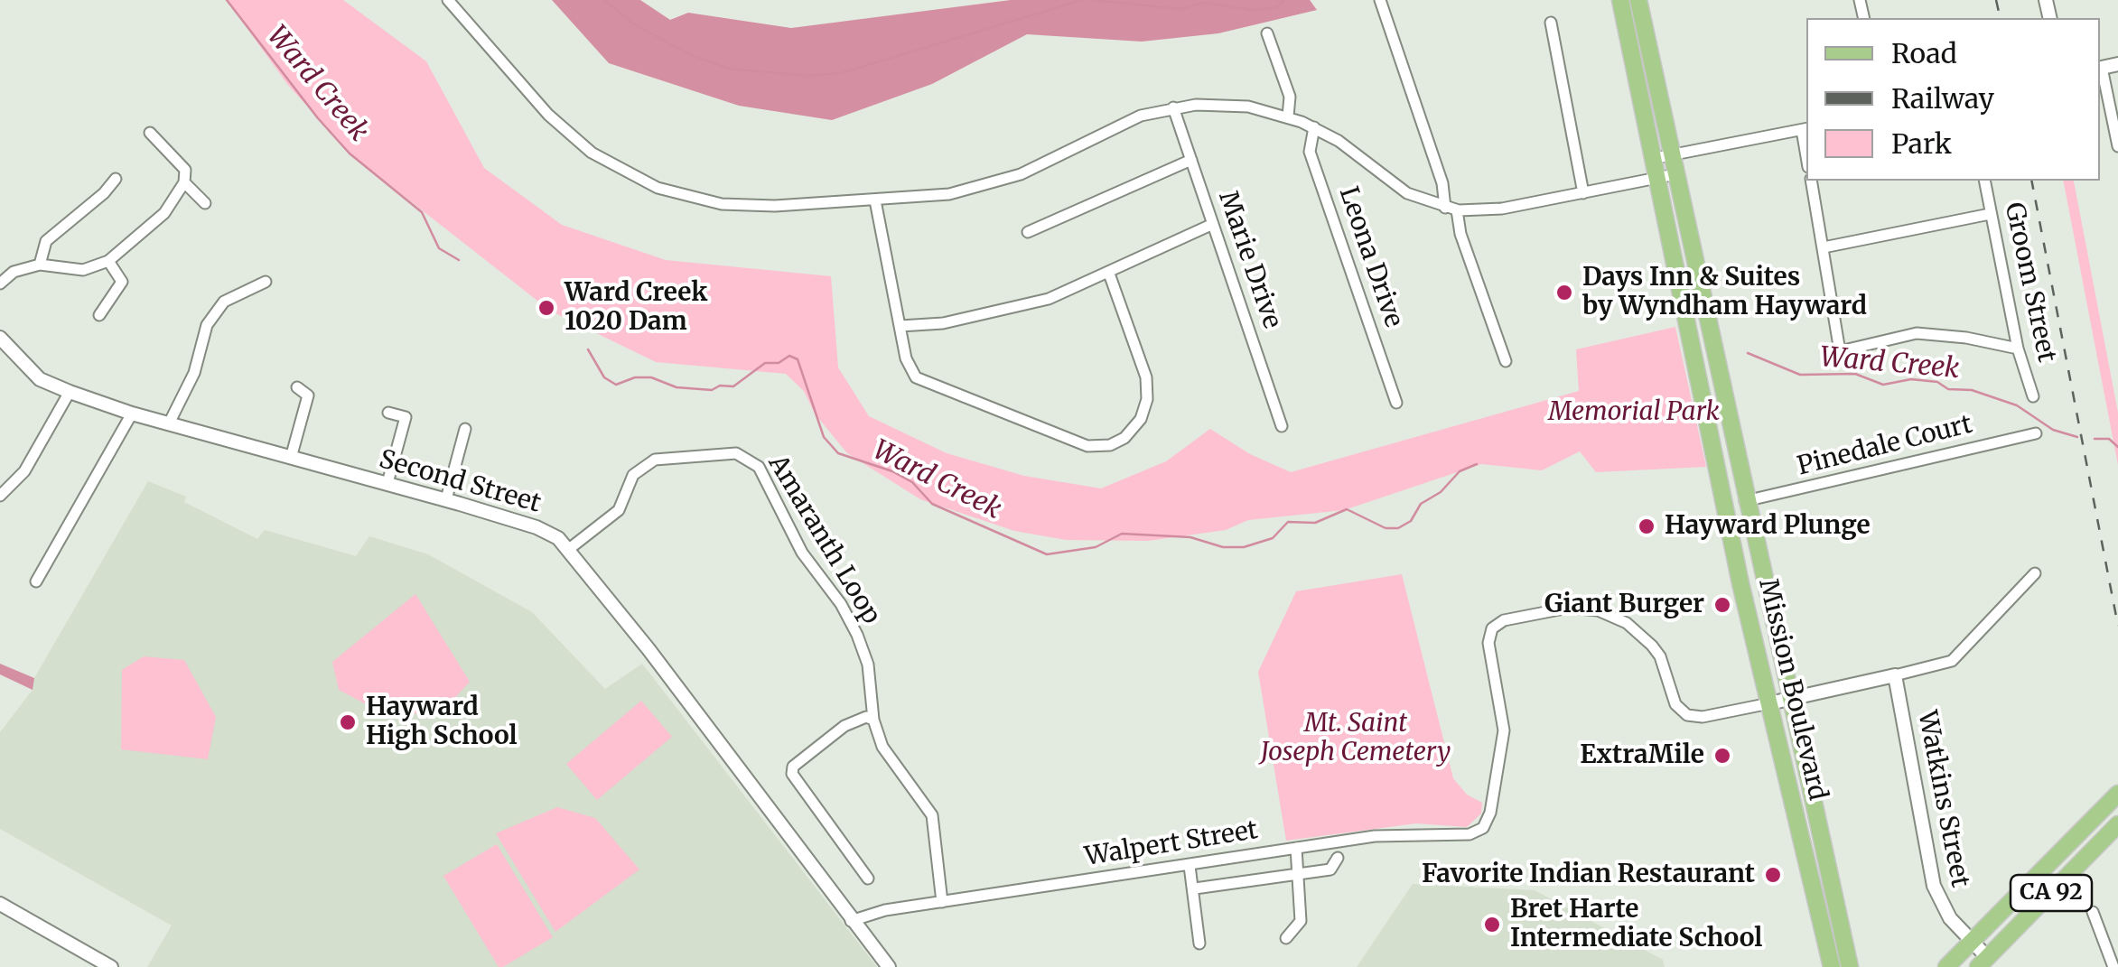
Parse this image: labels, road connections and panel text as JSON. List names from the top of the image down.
{
  "streets": {
    "main road": ["Mission Boulevard", "CA 92"],
    "street": [
      "Leona Drive",
      "Marie Drive",
      "Groom Street",
      "Pinedale Court",
      "Second Street",
      "Amaranth Loop",
      "Watkins Street",
      "Walpert Street"
    ]
  },
  "crossings": [
    ["Pinedale Court", "Mission Boulevard"],
    ["Second Street", "Amaranth Loop"],
    ["Second Street", "Walpert Street"],
    ["Amaranth Loop", "Walpert Street"],
    ["Mission Boulevard", "Walpert Street"],
    ["Watkins Street", "CA 92"]
  ],
  "water": ["Ward Creek"],
  "parks": ["Memorial Park", "Mt. Saint Joseph Cemetery"],
  "places": [
    "Days Inn & Suites by Wyndham Hayward",
    "Ward Creek 1020 Dam",
    "Hayward Plunge",
    "Giant Burger",
    "Hayward High School",
    "ExtraMile",
    "Favorite Indian Restaurant",
    "Bret Harte Intermediate School"
  ],
  "legend": ["Road", "Railway", "Park"]
}
